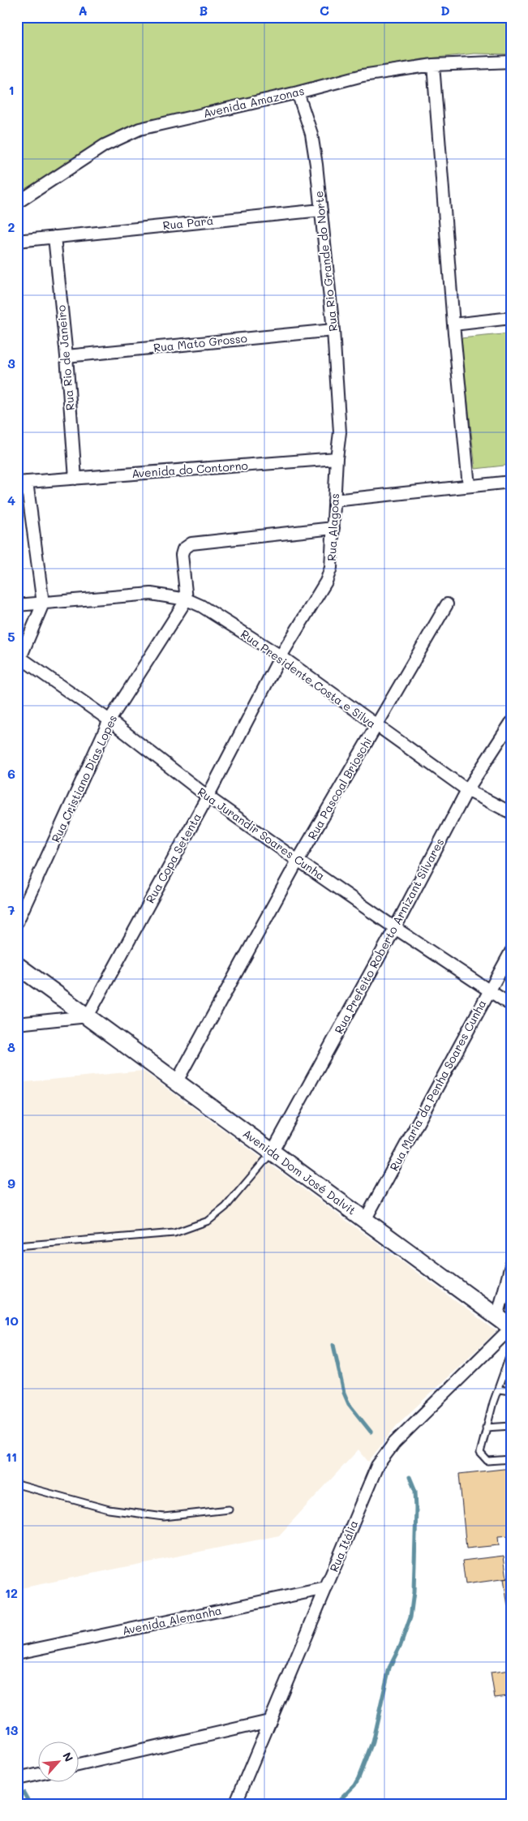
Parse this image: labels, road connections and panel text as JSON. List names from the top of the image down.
{
  "streets": {
    "street": [
      "Avenida Amazonas",
      "Rua Pará",
      "Rua Rio Grande do Norte",
      "Rua Mato Grosso",
      "Rua Rio de Janeiro",
      "Avenida do Contorno",
      "Rua Alagoas",
      "Rua Presidente Costa e Silva",
      "Rua Cristiano Dias Lopes",
      "Rua Pascoal Brioschi",
      "Rua Jurandir Soares Cunha",
      "Rua Copa Setenta",
      "Rua Prefeito Roberto Arnizant Silvares",
      "Rua Maria da Penha Soares Cunha",
      "Avenida Dom José Dalvit",
      "Rua Itália",
      "Avenida Alemanha"
    ]
  },
  "crossings": [
    ["Avenida Amazonas", "Rua Rio Grande do Norte"],
    ["Rua Pará", "Rua Rio Grande do Norte"],
    ["Rua Pará", "Rua Rio de Janeiro"],
    ["Rua Rio Grande do Norte", "Rua Mato Grosso"],
    ["Rua Rio Grande do Norte", "Avenida do Contorno"],
    ["Rua Rio Grande do Norte", "Rua Alagoas"],
    ["Rua Mato Grosso", "Rua Rio de Janeiro"],
    ["Rua Rio de Janeiro", "Avenida do Contorno"],
    ["Avenida do Contorno", "Rua Alagoas"],
    ["Rua Alagoas", "Rua Presidente Costa e Silva"],
    ["Rua Alagoas", "Rua Copa Setenta"],
    ["Rua Presidente Costa e Silva", "Rua Cristiano Dias Lopes"],
    ["Rua Presidente Costa e Silva", "Rua Pascoal Brioschi"],
    ["Rua Presidente Costa e Silva", "Rua Copa Setenta"],
    ["Rua Presidente Costa e Silva", "Rua Prefeito Roberto Arnizant Silvares"],
    ["Rua Cristiano Dias Lopes", "Rua Jurandir Soares Cunha"],
    ["Rua Pascoal Brioschi", "Rua Jurandir Soares Cunha"],
    ["Rua Pascoal Brioschi", "Avenida Dom José Dalvit"],
    ["Rua Jurandir Soares Cunha", "Rua Copa Setenta"],
    ["Rua Jurandir Soares Cunha", "Rua Prefeito Roberto Arnizant Silvares"],
    ["Rua Jurandir Soares Cunha", "Rua Maria da Penha Soares Cunha"],
    ["Rua Copa Setenta", "Avenida Dom José Dalvit"],
    ["Rua Prefeito Roberto Arnizant Silvares", "Avenida Dom José Dalvit"],
    ["Rua Maria da Penha Soares Cunha", "Avenida Dom José Dalvit"],
    ["Avenida Dom José Dalvit", "Rua Itália"],
    ["Rua Itália", "Avenida Alemanha"]
  ],
  "north": "top right",
  "grid": {
    "columns": [
      "A",
      "B",
      "C",
      "D"
    ],
    "rows": [
      "1",
      "2",
      "3",
      "4",
      "5",
      "6",
      "7",
      "8",
      "9",
      "10",
      "11",
      "12",
      "13"
    ]
  }
}
